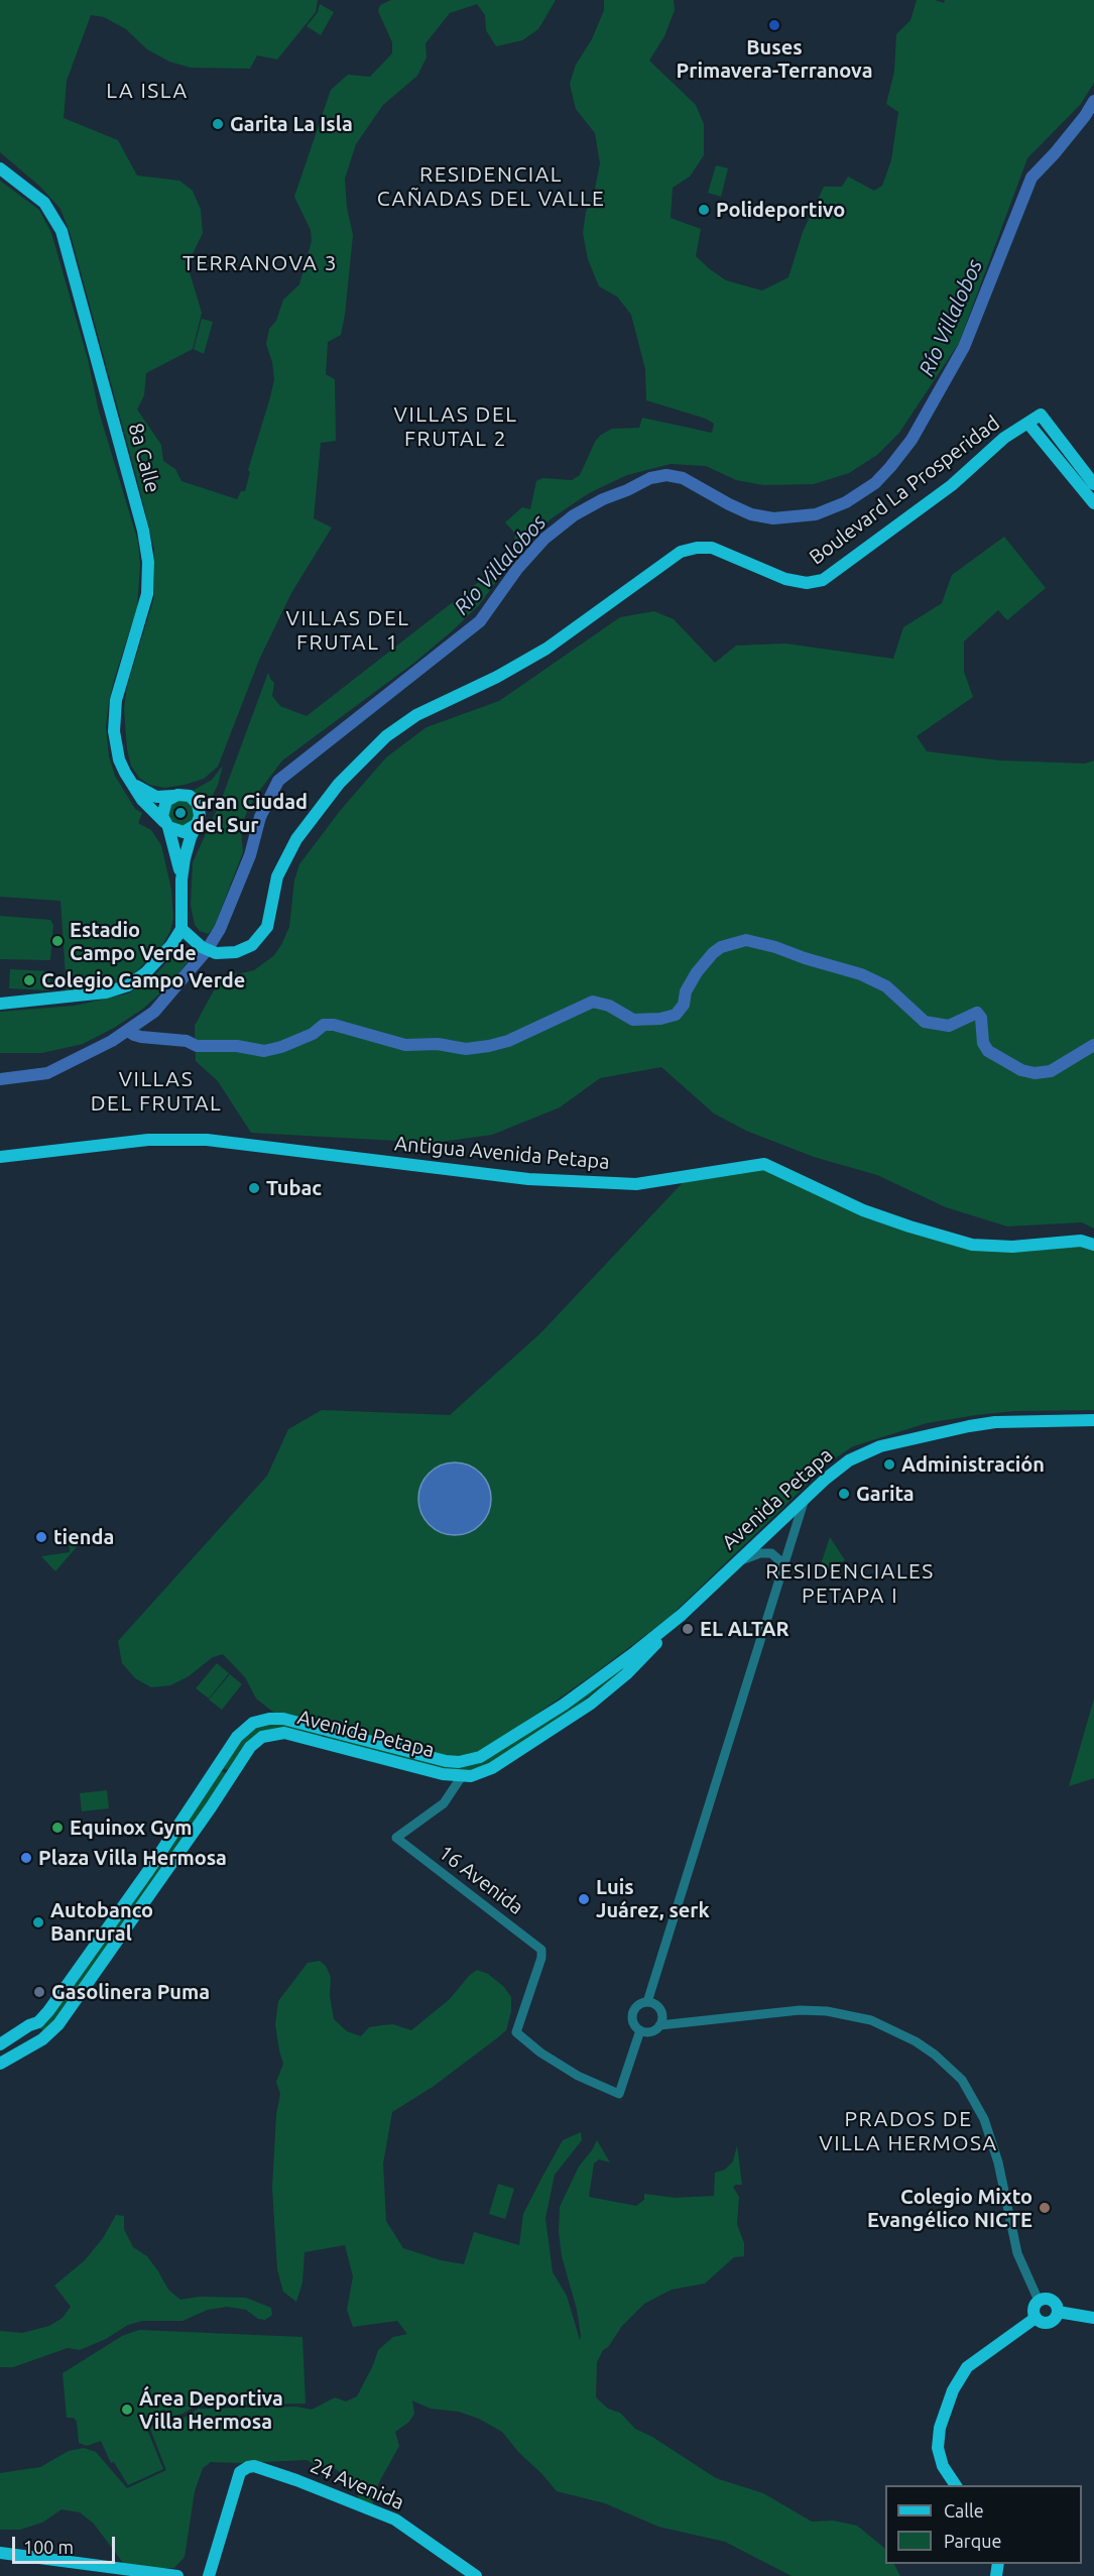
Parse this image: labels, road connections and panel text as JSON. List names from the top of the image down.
{
  "streets": {
    "main road": [
      "8a Calle",
      "Boulevard La Prosperidad",
      "Antigua Avenida Petapa",
      "Avenida Petapa",
      "24 Avenida"
    ],
    "street": ["16 Avenida"]
  },
  "crossings": [
    ["Avenida Petapa", "16 Avenida"]
  ],
  "districts": [
    "LA ISLA",
    "RESIDENCIAL CAÑADAS DEL VALLE",
    "TERRANOVA 3",
    "VILLAS DEL FRUTAL 2",
    "VILLAS DEL FRUTAL 1",
    "VILLAS DEL FRUTAL",
    "RESIDENCIALES PETAPA I",
    "PRADOS DE VILLA HERMOSA"
  ],
  "water": ["Río Villalobos"],
  "places": [
    "Buses Primavera-Terranova",
    "Garita La Isla",
    "Polideportivo",
    "Gran Ciudad del Sur",
    "Estadio Campo Verde",
    "Colegio Campo Verde",
    "Tubac",
    "Administración",
    "Garita",
    "tienda",
    "EL ALTAR",
    "Equinox Gym",
    "Plaza Villa Hermosa",
    "Luis Juárez, serk",
    "Autobanco Banrural",
    "Gasolinera Puma",
    "Colegio Mixto Evangélico NICTE",
    "Área Deportiva Villa Hermosa"
  ],
  "legend": ["Calle", "Parque"],
  "scale_bar": "100 m"
}
